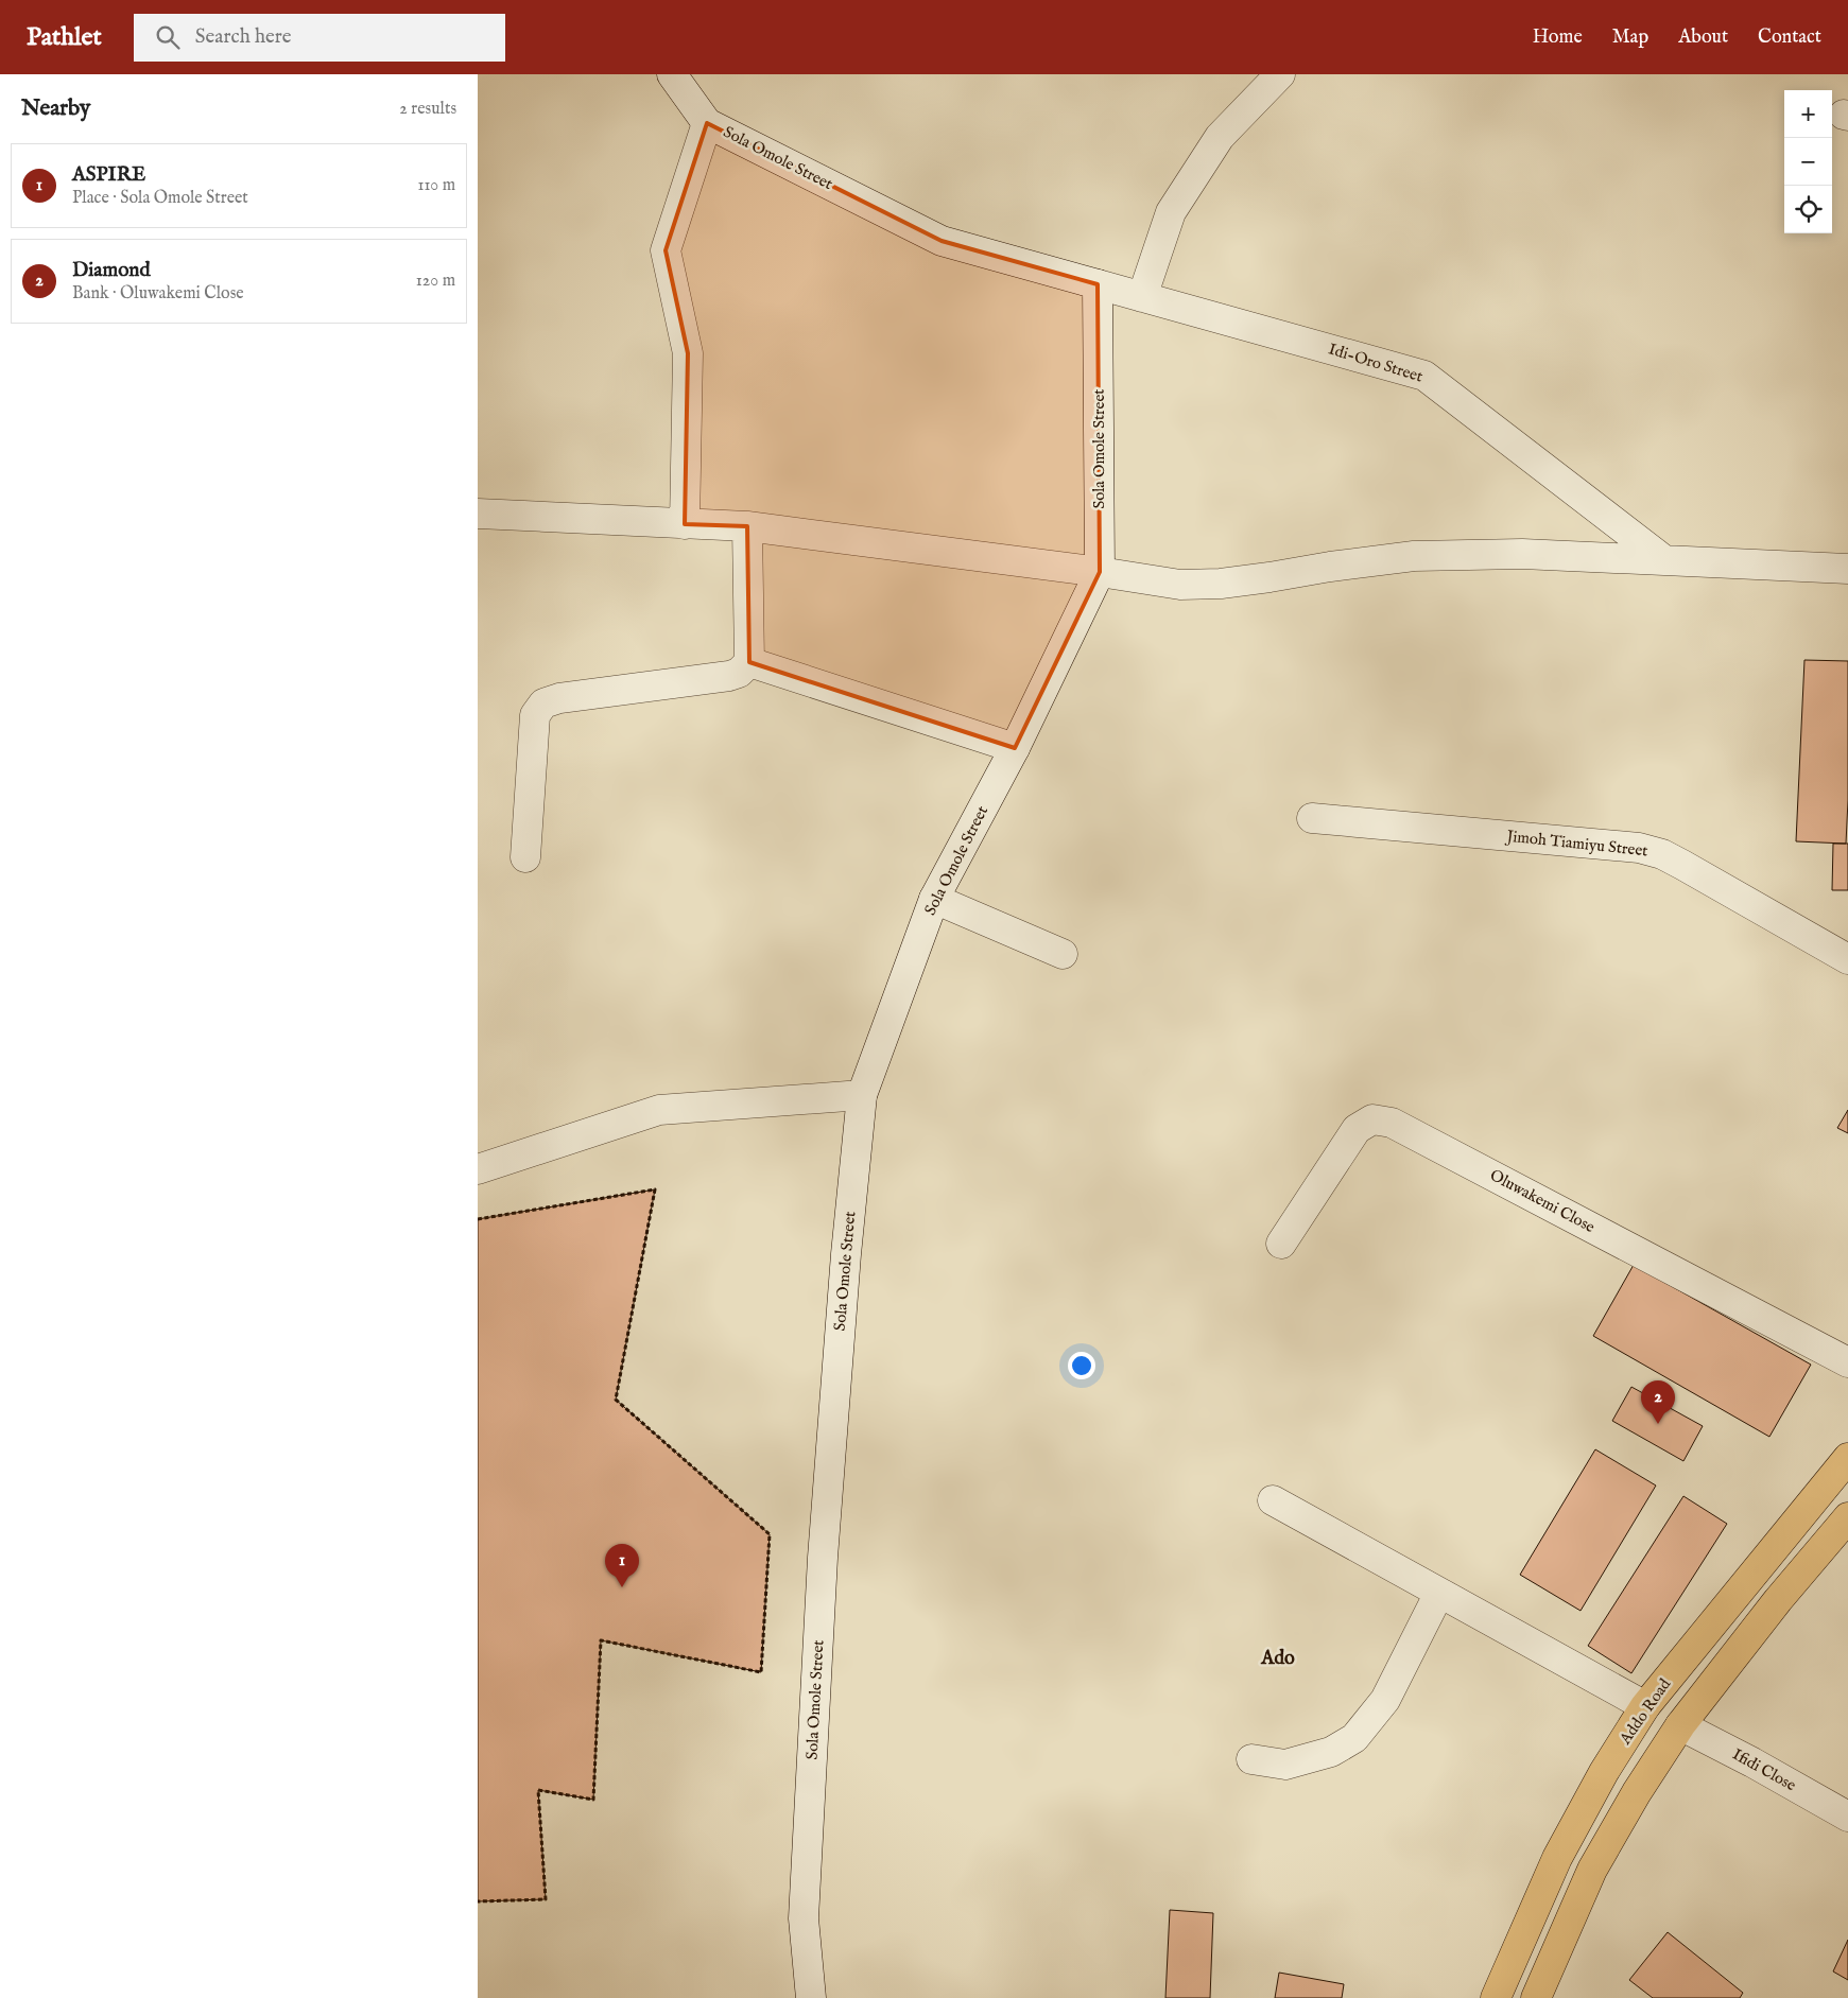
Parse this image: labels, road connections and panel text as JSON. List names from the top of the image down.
{
  "streets": {
    "main road": ["Addo Road"],
    "street": [
      "Sola Omole Street",
      "Idi-Oro Street",
      "Jimoh Tiamiyu Street",
      "Oluwakemi Close",
      "Ifidi Close"
    ]
  },
  "crossings": [
    ["Sola Omole Street", "Idi-Oro Street"]
  ],
  "districts": ["Ado"],
  "page": {
    "header": "Pathlet",
    "search": "Search here",
    "nav": [
      "Home",
      "Map",
      "About",
      "Contact"
    ],
    "heading": ["Nearby", "2 results"],
    "map_buttons": ["+", "−"],
    "list": [
      {
        "mark": "1",
        "name": "ASPIRE",
        "note": "Place · Sola Omole Street",
        "value": "110 m"
      },
      {
        "mark": "2",
        "name": "Diamond",
        "note": "Bank · Oluwakemi Close",
        "value": "120 m"
      }
    ],
    "pins": ["2", "1"]
  }
}
